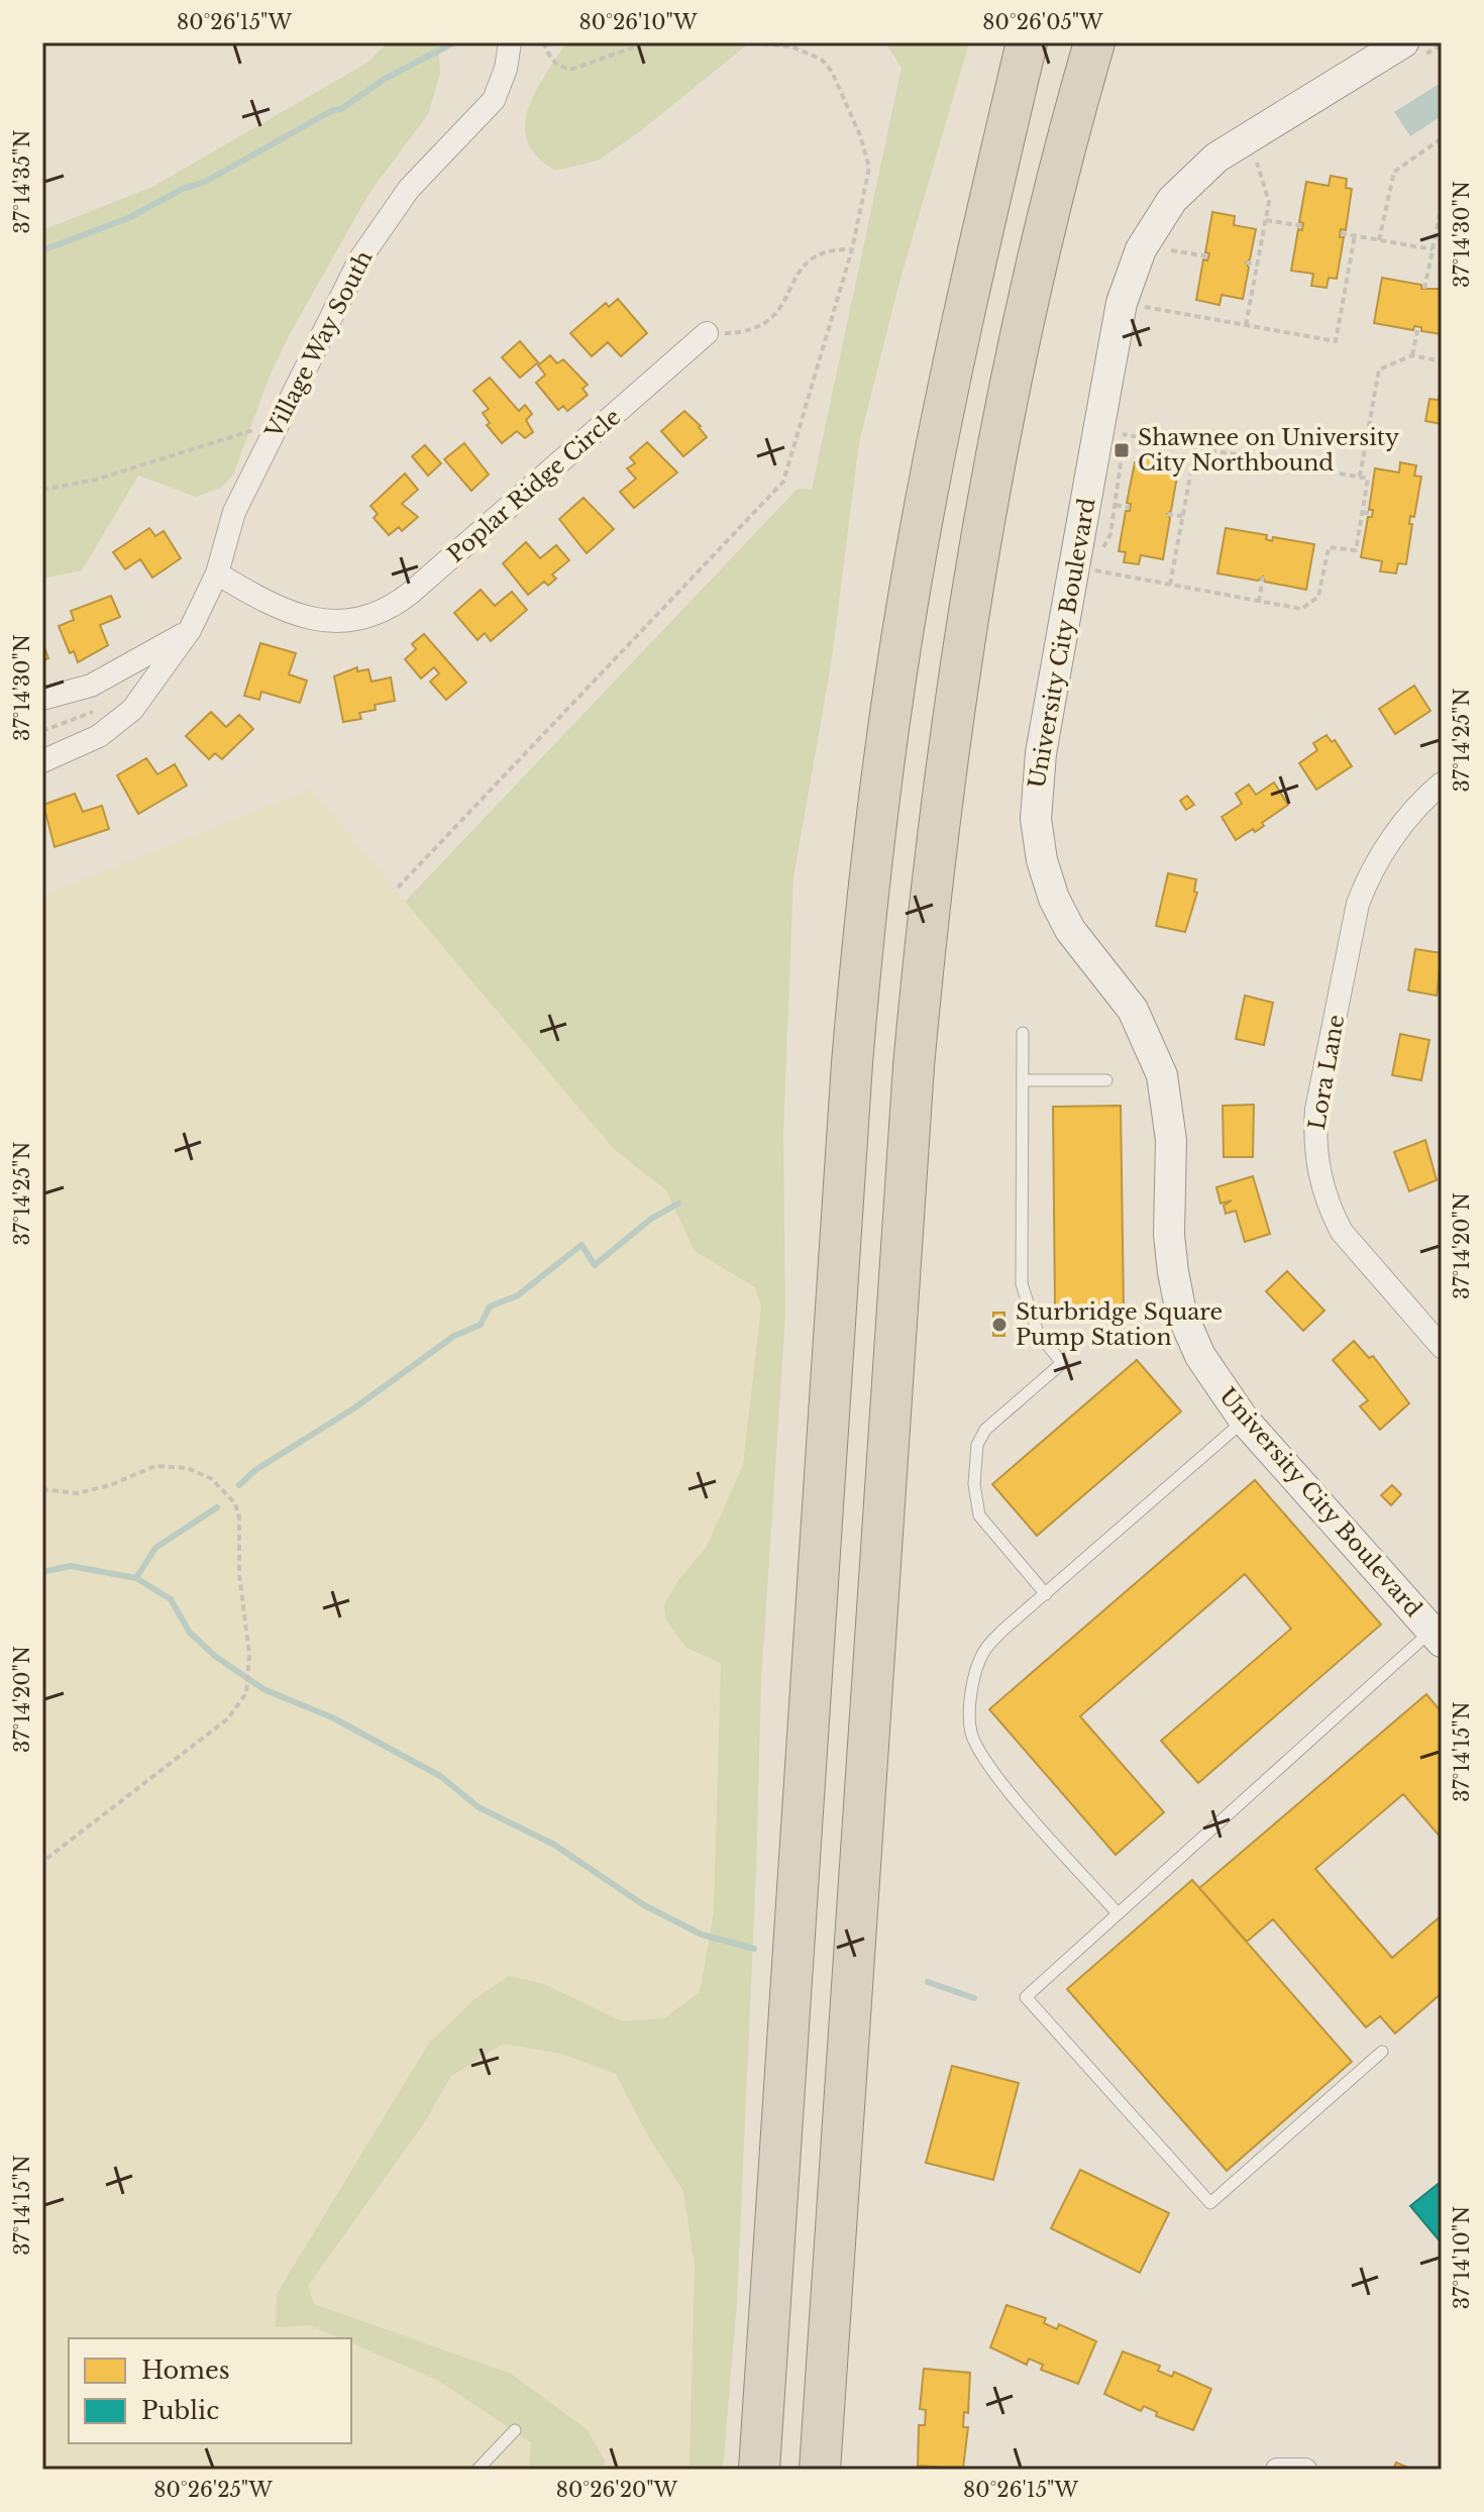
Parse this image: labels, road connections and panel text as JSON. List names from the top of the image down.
{
  "streets": {
    "main road": ["University City Boulevard"],
    "street": ["Village Way South", "Poplar Ridge Circle", "Lora Lane"]
  },
  "crossings": [
    ["Village Way South", "Poplar Ridge Circle"]
  ],
  "places": {
    "transit": ["Shawnee on University City Northbound"],
    "other": ["Sturbridge Square Pump Station"]
  },
  "legend": ["Homes", "Public"],
  "coordinates": [
    "80°26'15\"W",
    "80°26'10\"W",
    "80°26'05\"W",
    "37°14'35\"N",
    "37°14'30\"N",
    "37°14'25\"N",
    "37°14'20\"N",
    "37°14'15\"N",
    "37°14'10\"N",
    "80°26'25\"W",
    "80°26'20\"W"
  ]
}
